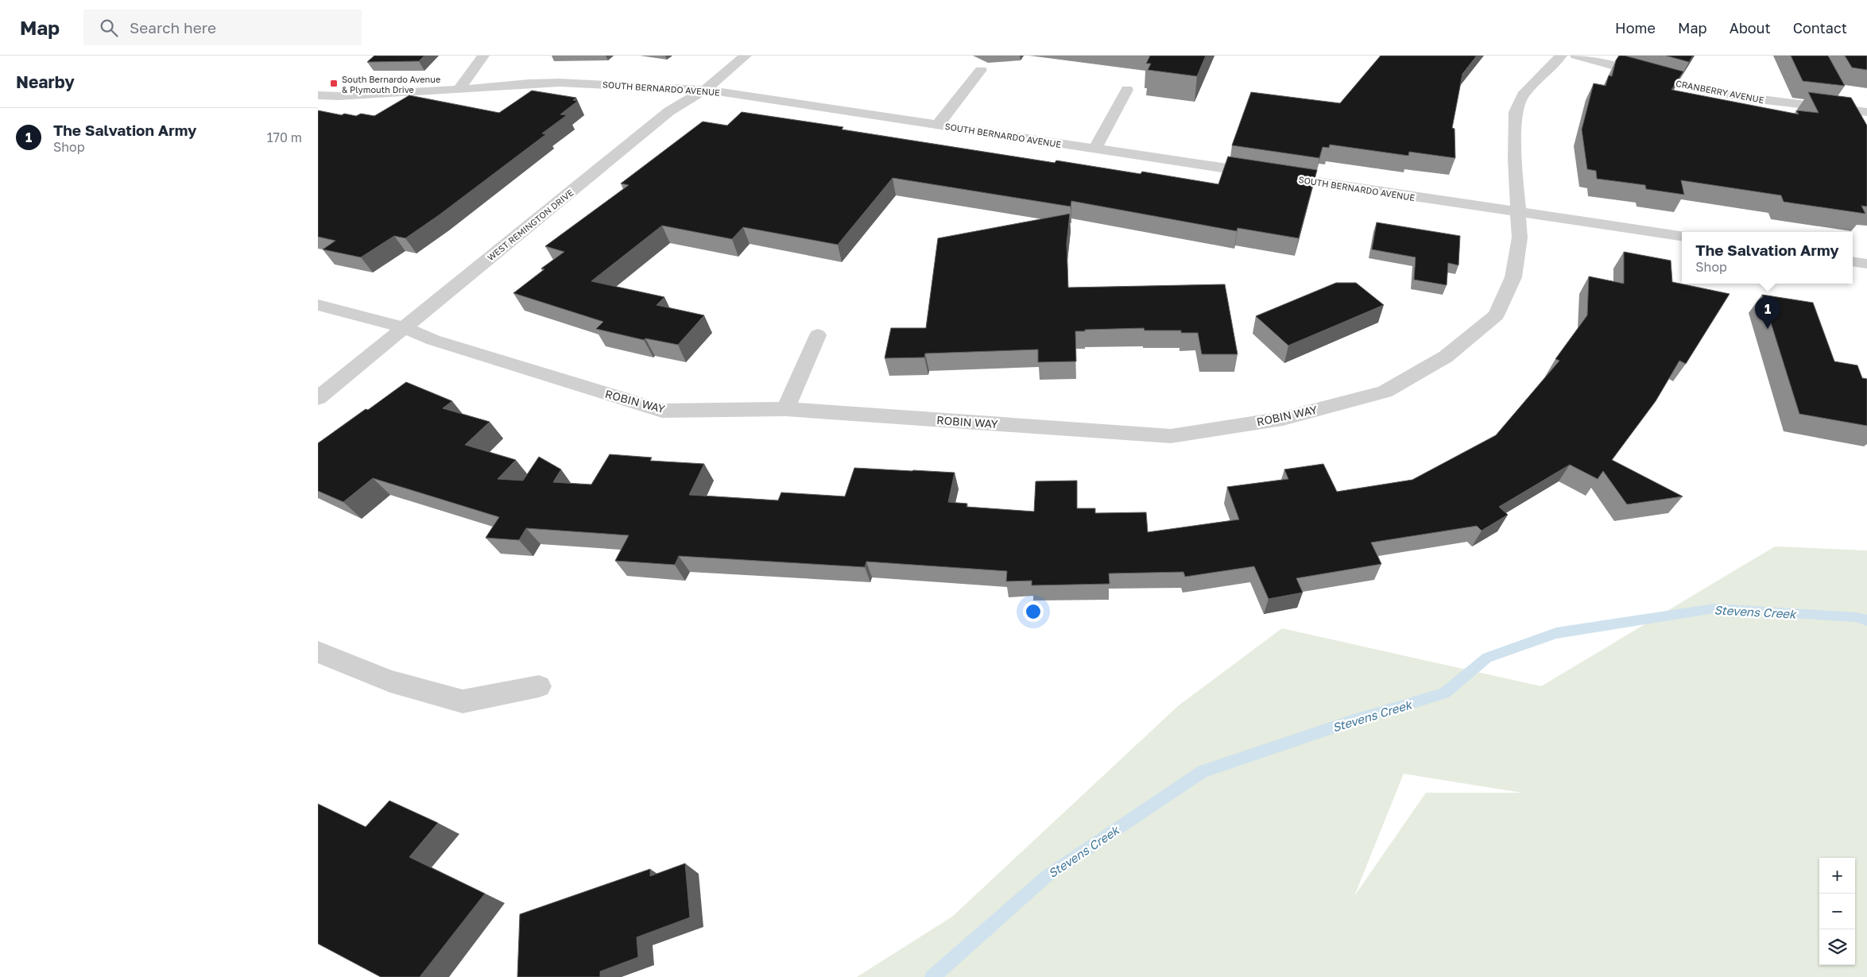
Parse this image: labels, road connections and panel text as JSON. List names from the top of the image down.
{
  "streets": {
    "street": [
      "SOUTH BERNARDO AVENUE",
      "CRANBERRY AVENUE",
      "WEST REMINGTON DRIVE",
      "ROBIN WAY"
    ]
  },
  "crossings": [
    ["SOUTH BERNARDO AVENUE", "WEST REMINGTON DRIVE"],
    ["SOUTH BERNARDO AVENUE", "ROBIN WAY"],
    ["WEST REMINGTON DRIVE", "ROBIN WAY"]
  ],
  "water": ["Stevens Creek"],
  "places": {
    "transit": ["South Bernardo Avenue & Plymouth Drive"]
  },
  "page": {
    "header": "Map",
    "search": "Search here",
    "nav": [
      "Home",
      "Map",
      "About",
      "Contact"
    ],
    "heading": "Nearby",
    "list": [
      {
        "mark": "1",
        "name": "The Salvation Army",
        "note": "Shop",
        "value": "170 m"
      }
    ],
    "popup": ["The Salvation Army", "Shop"],
    "pins": "1",
    "map_buttons": ["+", "−"]
  }
}
